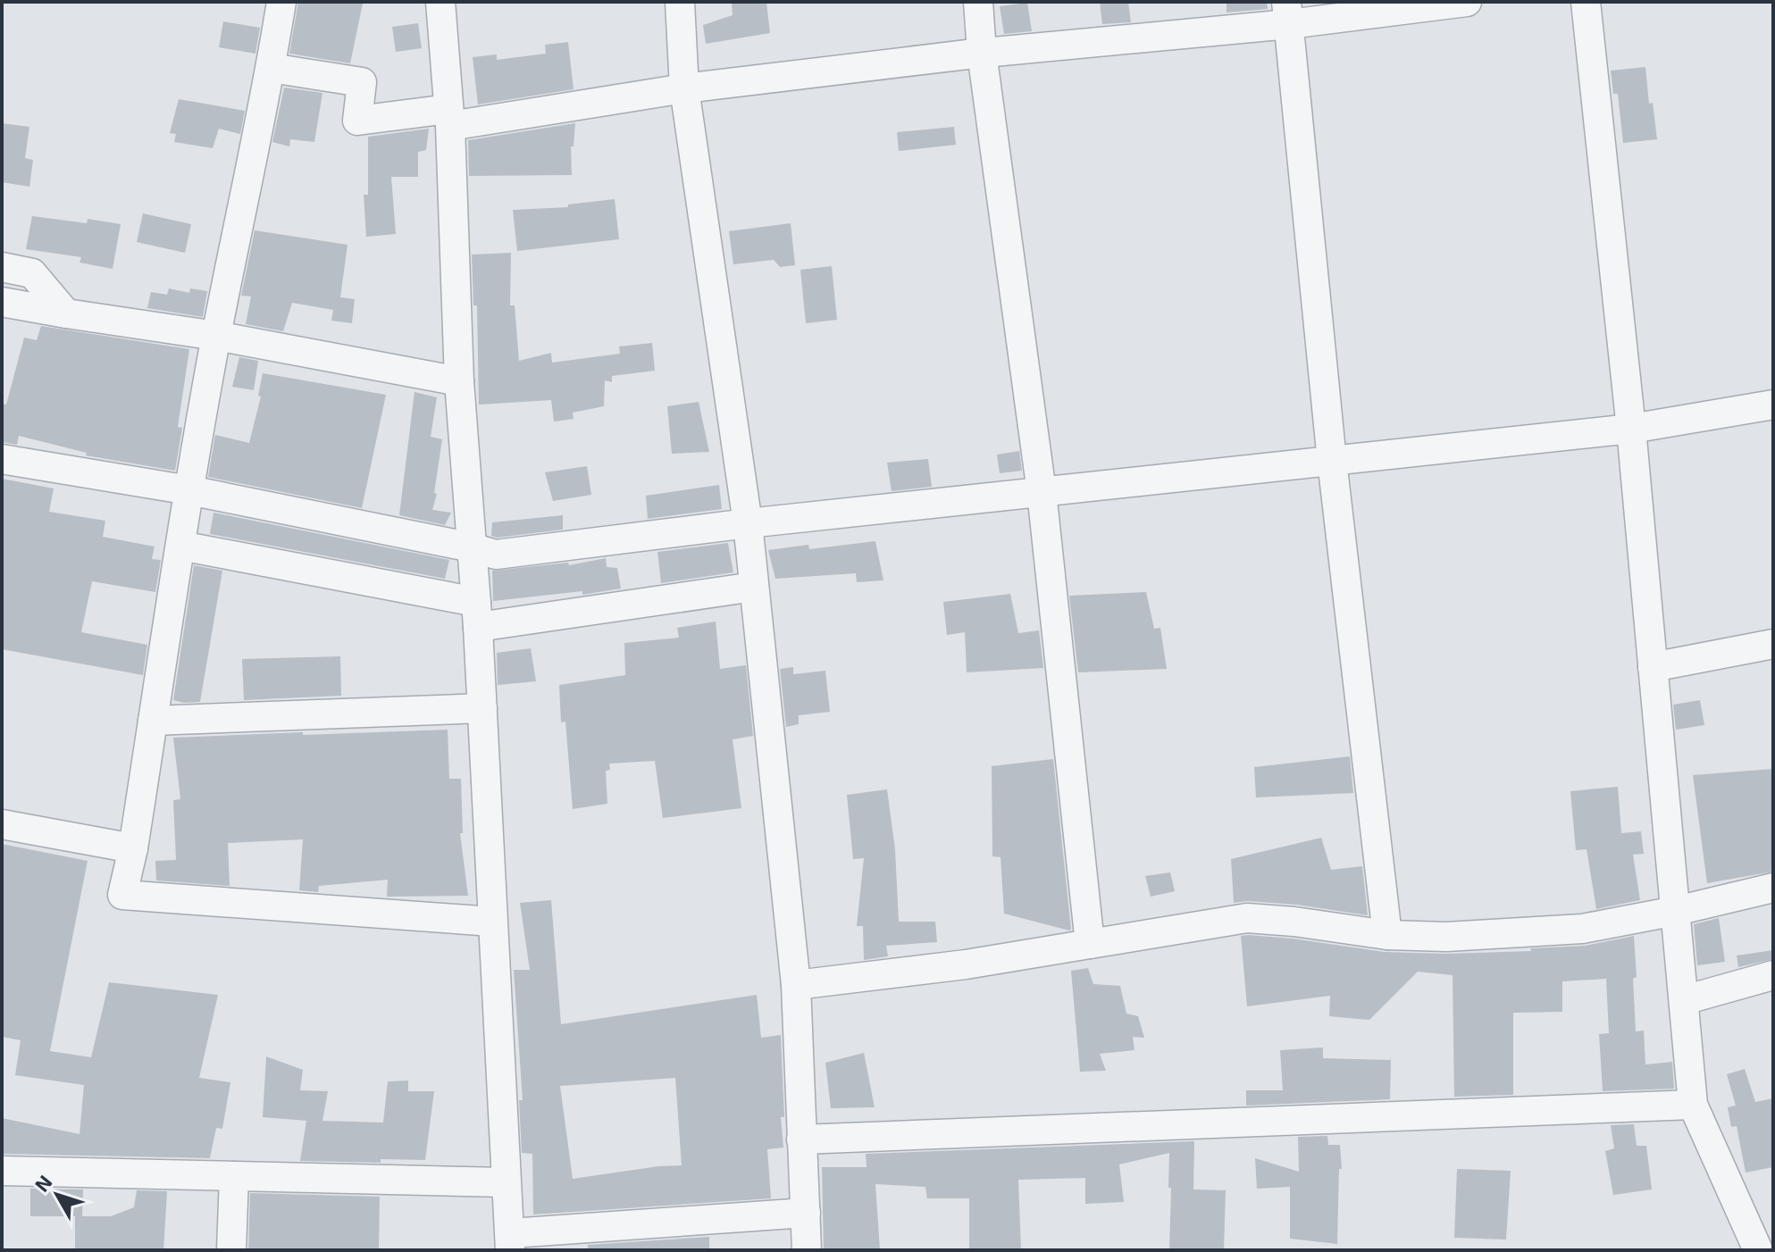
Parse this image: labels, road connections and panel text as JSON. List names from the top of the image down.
{
  "north": "top left"
}
